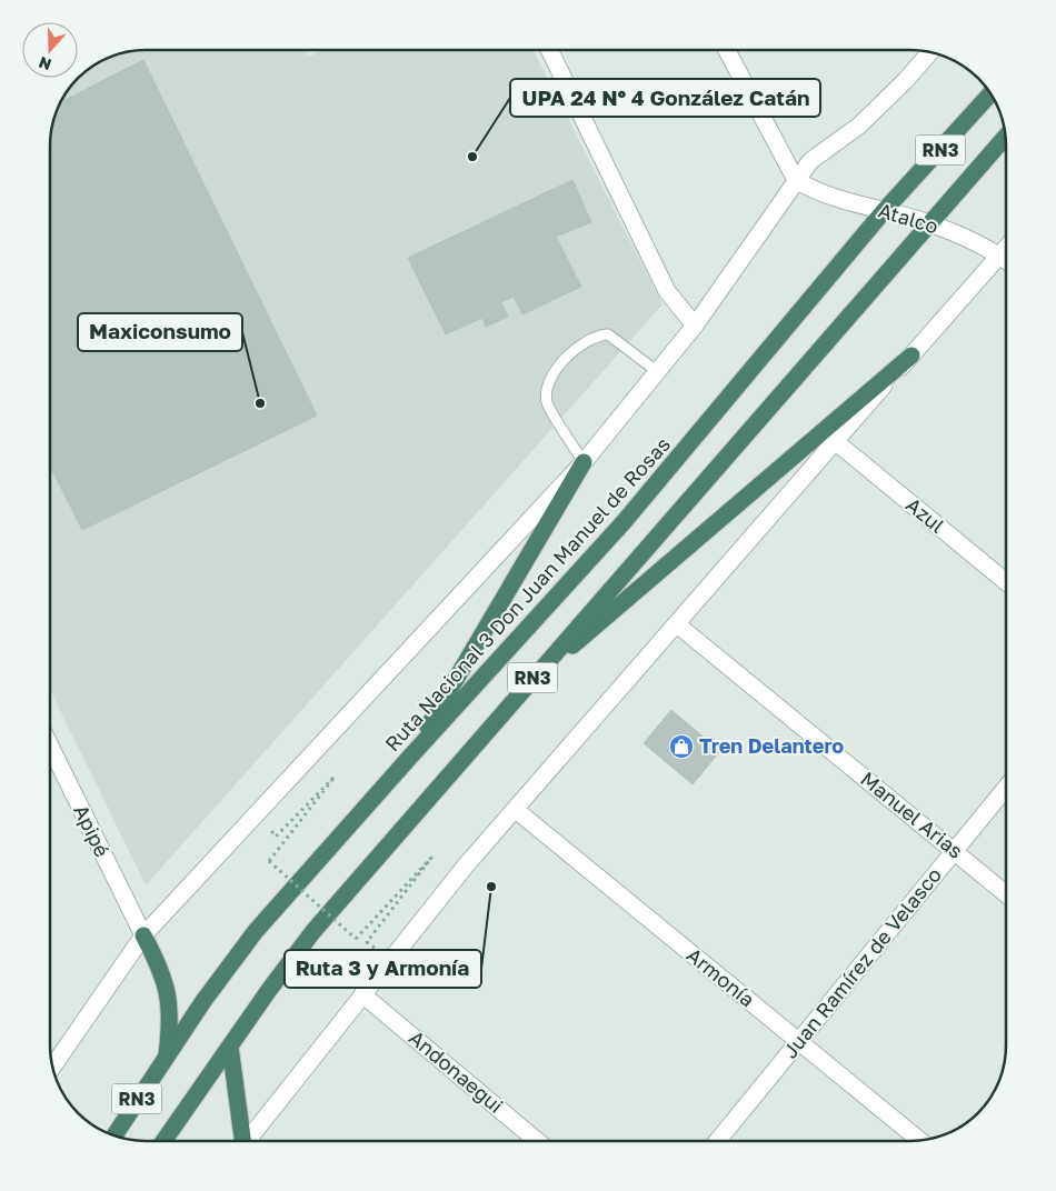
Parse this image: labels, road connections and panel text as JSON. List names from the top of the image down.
{
  "streets": {
    "highway": ["RN3", "Ruta Nacional 3 Don Juan Manuel de Rosas"],
    "street": [
      "Atalco",
      "Azul",
      "Manuel Arias",
      "Apipé",
      "Juan Ramírez de Velasco",
      "Armonía",
      "Andonaegui"
    ]
  },
  "crossings": [
    ["RN3", "Atalco"],
    ["Atalco", "Ruta Nacional 3 Don Juan Manuel de Rosas"],
    ["Manuel Arias", "Juan Ramírez de Velasco"],
    ["Juan Ramírez de Velasco", "Armonía"]
  ],
  "places": {
    "other": ["UPA 24 Nº 4 González Catán", "Maxiconsumo", "Ruta 3 y Armonía"],
    "shop": ["Tren Delantero"]
  },
  "north": "bottom"
}
